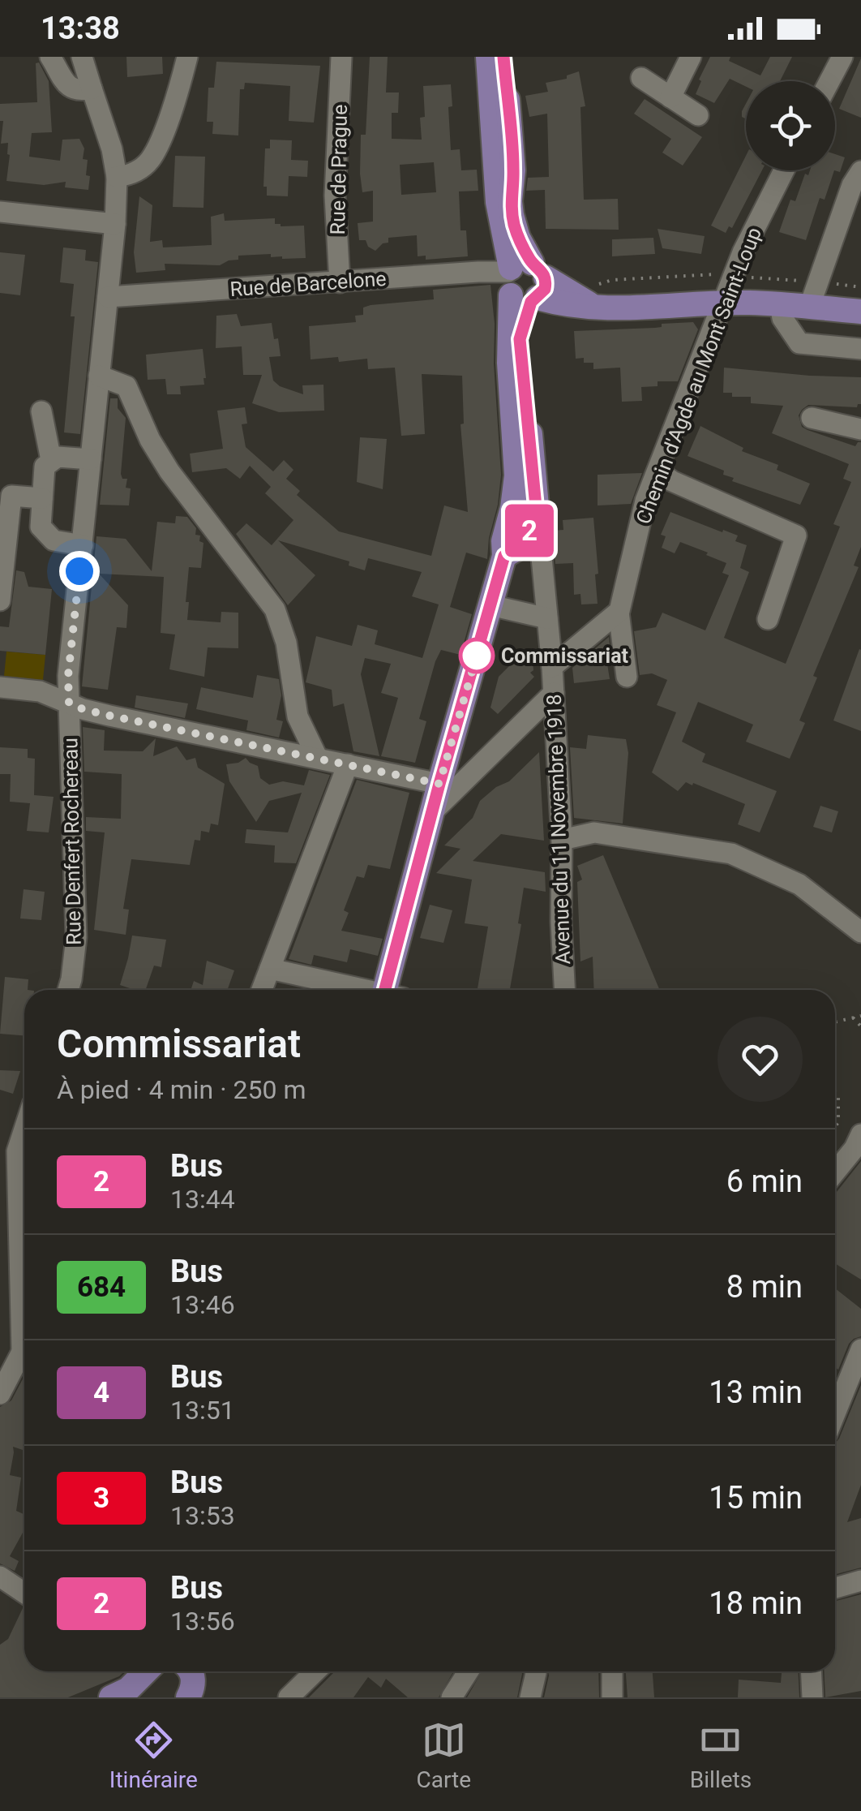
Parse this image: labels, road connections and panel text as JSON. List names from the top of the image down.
{
  "streets": {
    "street": [
      "Rue de Prague",
      "Rue de Barcelone",
      "Chemin d'Agde au Mont Saint-Loup",
      "Avenue du 11 Novembre 1918",
      "Rue Denfert Rochereau"
    ]
  },
  "crossings": [
    ["Rue de Prague", "Rue de Barcelone"],
    ["Rue de Barcelone", "Rue Denfert Rochereau"]
  ],
  "places": ["Commissariat"],
  "lines": ["bus line 2"],
  "page": {
    "status": "13:38",
    "on_map": "2",
    "heading": ["Commissariat", "À pied · 4 min · 250 m"],
    "list": [
      {
        "mark": "2",
        "name": "Bus",
        "note": "13:44",
        "value": "6 min"
      },
      {
        "mark": "684",
        "name": "Bus",
        "note": "13:46",
        "value": "8 min"
      },
      {
        "mark": "4",
        "name": "Bus",
        "note": "13:51",
        "value": "13 min"
      },
      {
        "mark": "3",
        "name": "Bus",
        "note": "13:53",
        "value": "15 min"
      },
      {
        "mark": "2",
        "name": "Bus",
        "note": "13:56",
        "value": "18 min"
      }
    ],
    "tabs": ["Itinéraire", "Carte", "Billets"]
  }
}
